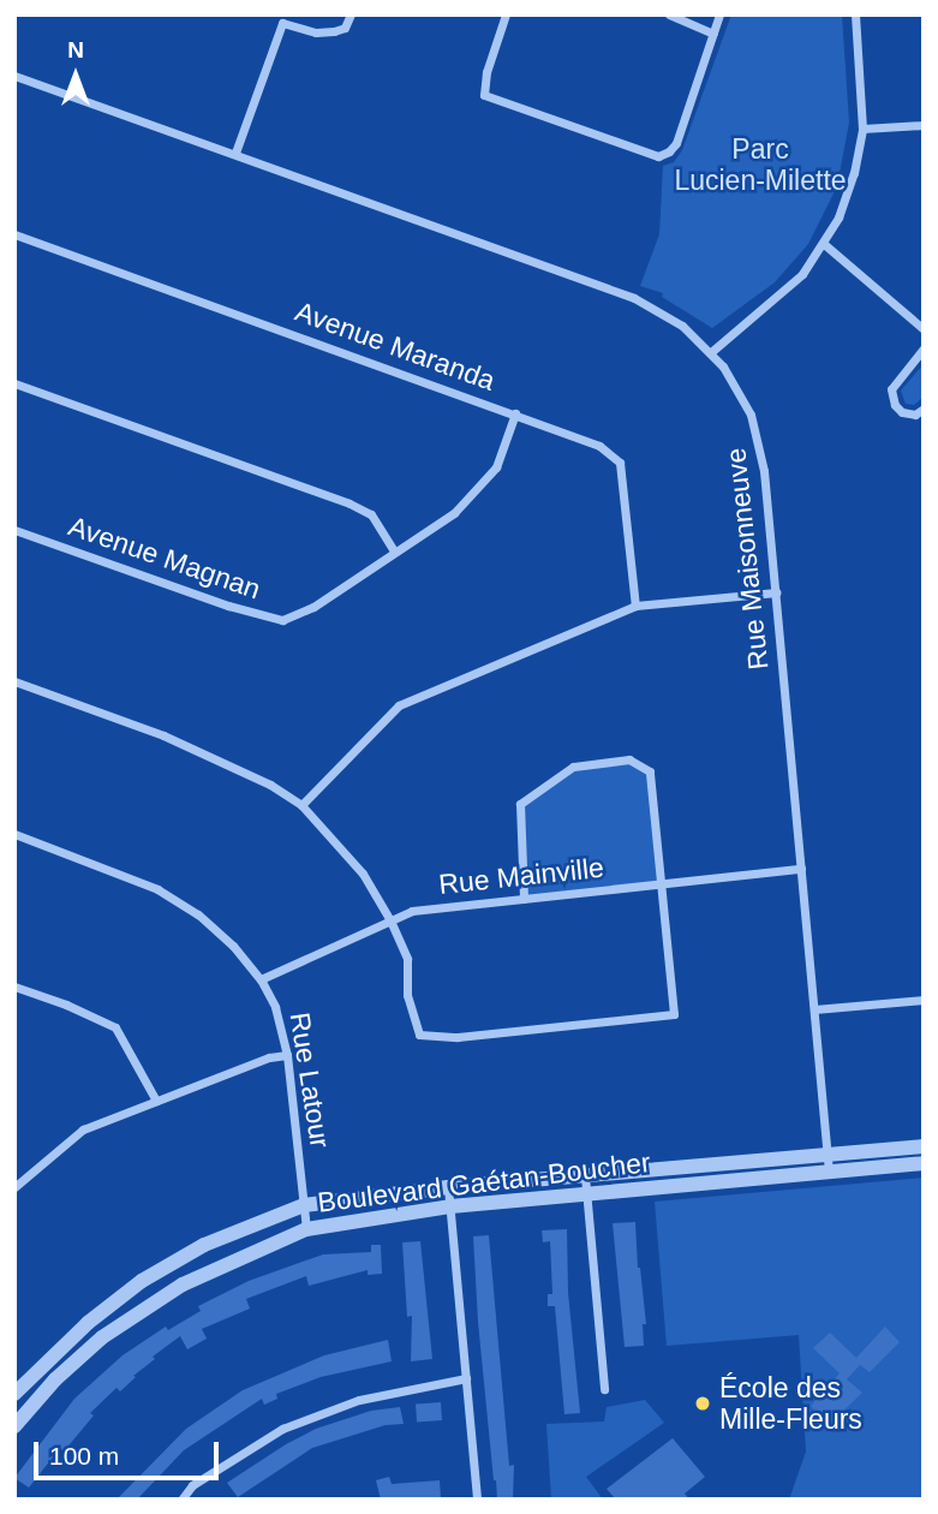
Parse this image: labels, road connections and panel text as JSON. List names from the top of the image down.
{
  "streets": {
    "street": [
      "Avenue Maranda",
      "Avenue Magnan",
      "Rue Maisonneuve",
      "Rue Mainville",
      "Rue Latour",
      "Boulevard Gaétan-Boucher"
    ]
  },
  "crossings": [
    ["Avenue Maranda", "Avenue Magnan"],
    ["Rue Maisonneuve", "Rue Mainville"],
    ["Rue Maisonneuve", "Boulevard Gaétan-Boucher"],
    ["Rue Mainville", "Rue Latour"],
    ["Rue Latour", "Boulevard Gaétan-Boucher"]
  ],
  "parks": ["Parc Lucien-Milette"],
  "places": ["École des Mille-Fleurs"],
  "scale_bar": "100 m",
  "north": "top"
}
